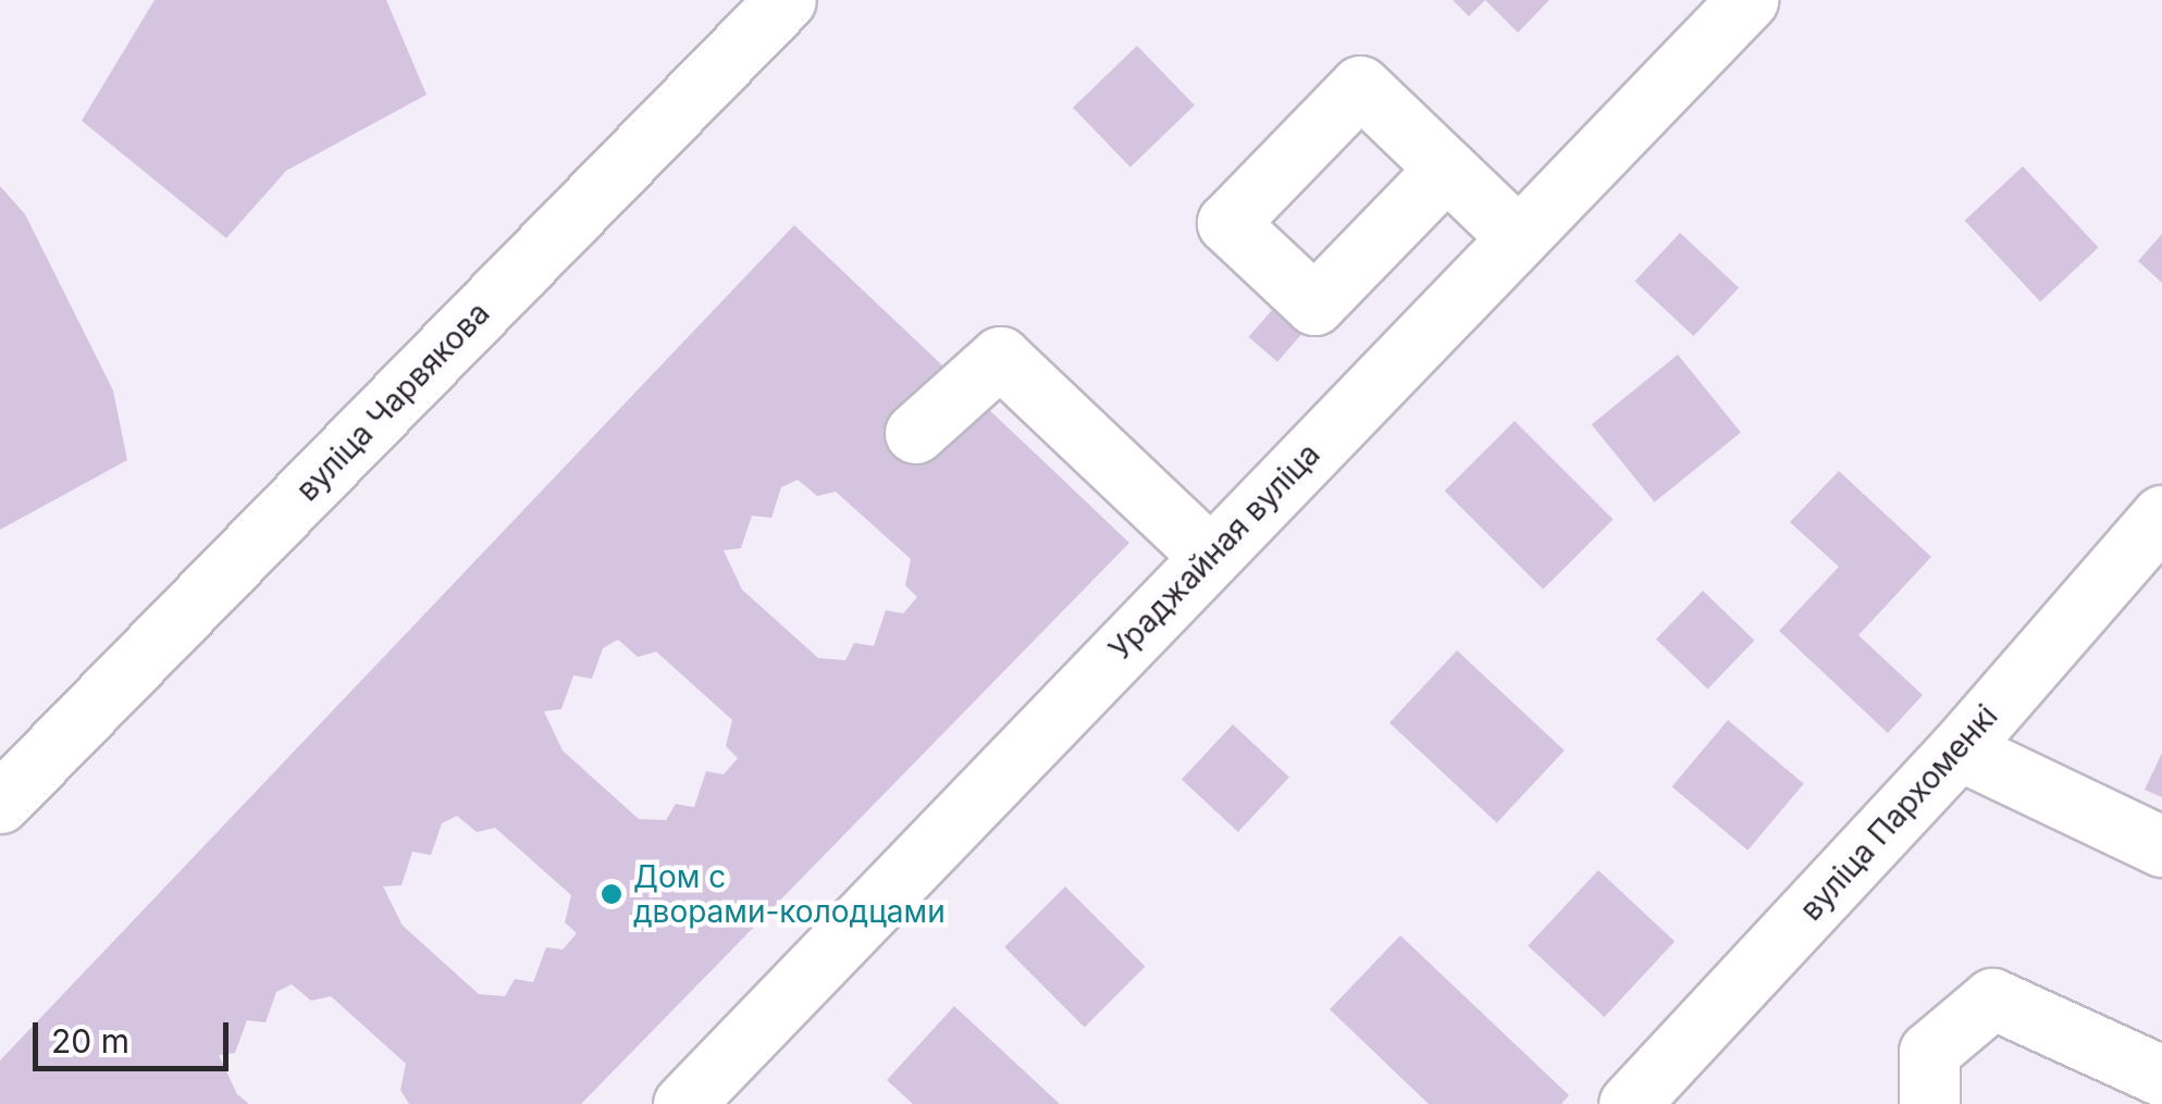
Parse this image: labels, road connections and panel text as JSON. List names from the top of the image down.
{
  "streets": {
    "street": ["вуліца Чарвякова", "Ураджайная вуліца", "вуліца Пархоменкі"]
  },
  "places": ["Дом с дворами-колодцами"],
  "scale_bar": "20 m"
}
